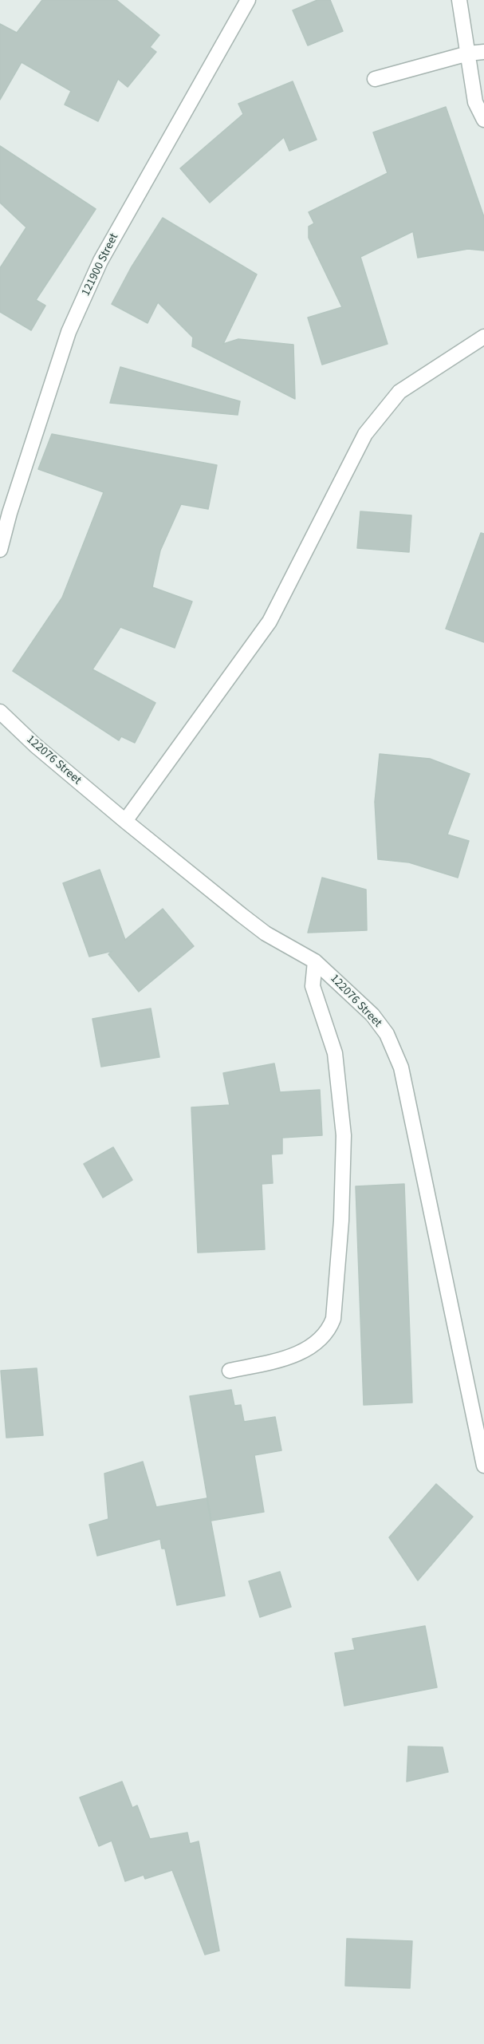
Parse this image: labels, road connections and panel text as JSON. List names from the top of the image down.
{
  "streets": {
    "street": ["121900 Street", "122076 Street"]
  }
}
